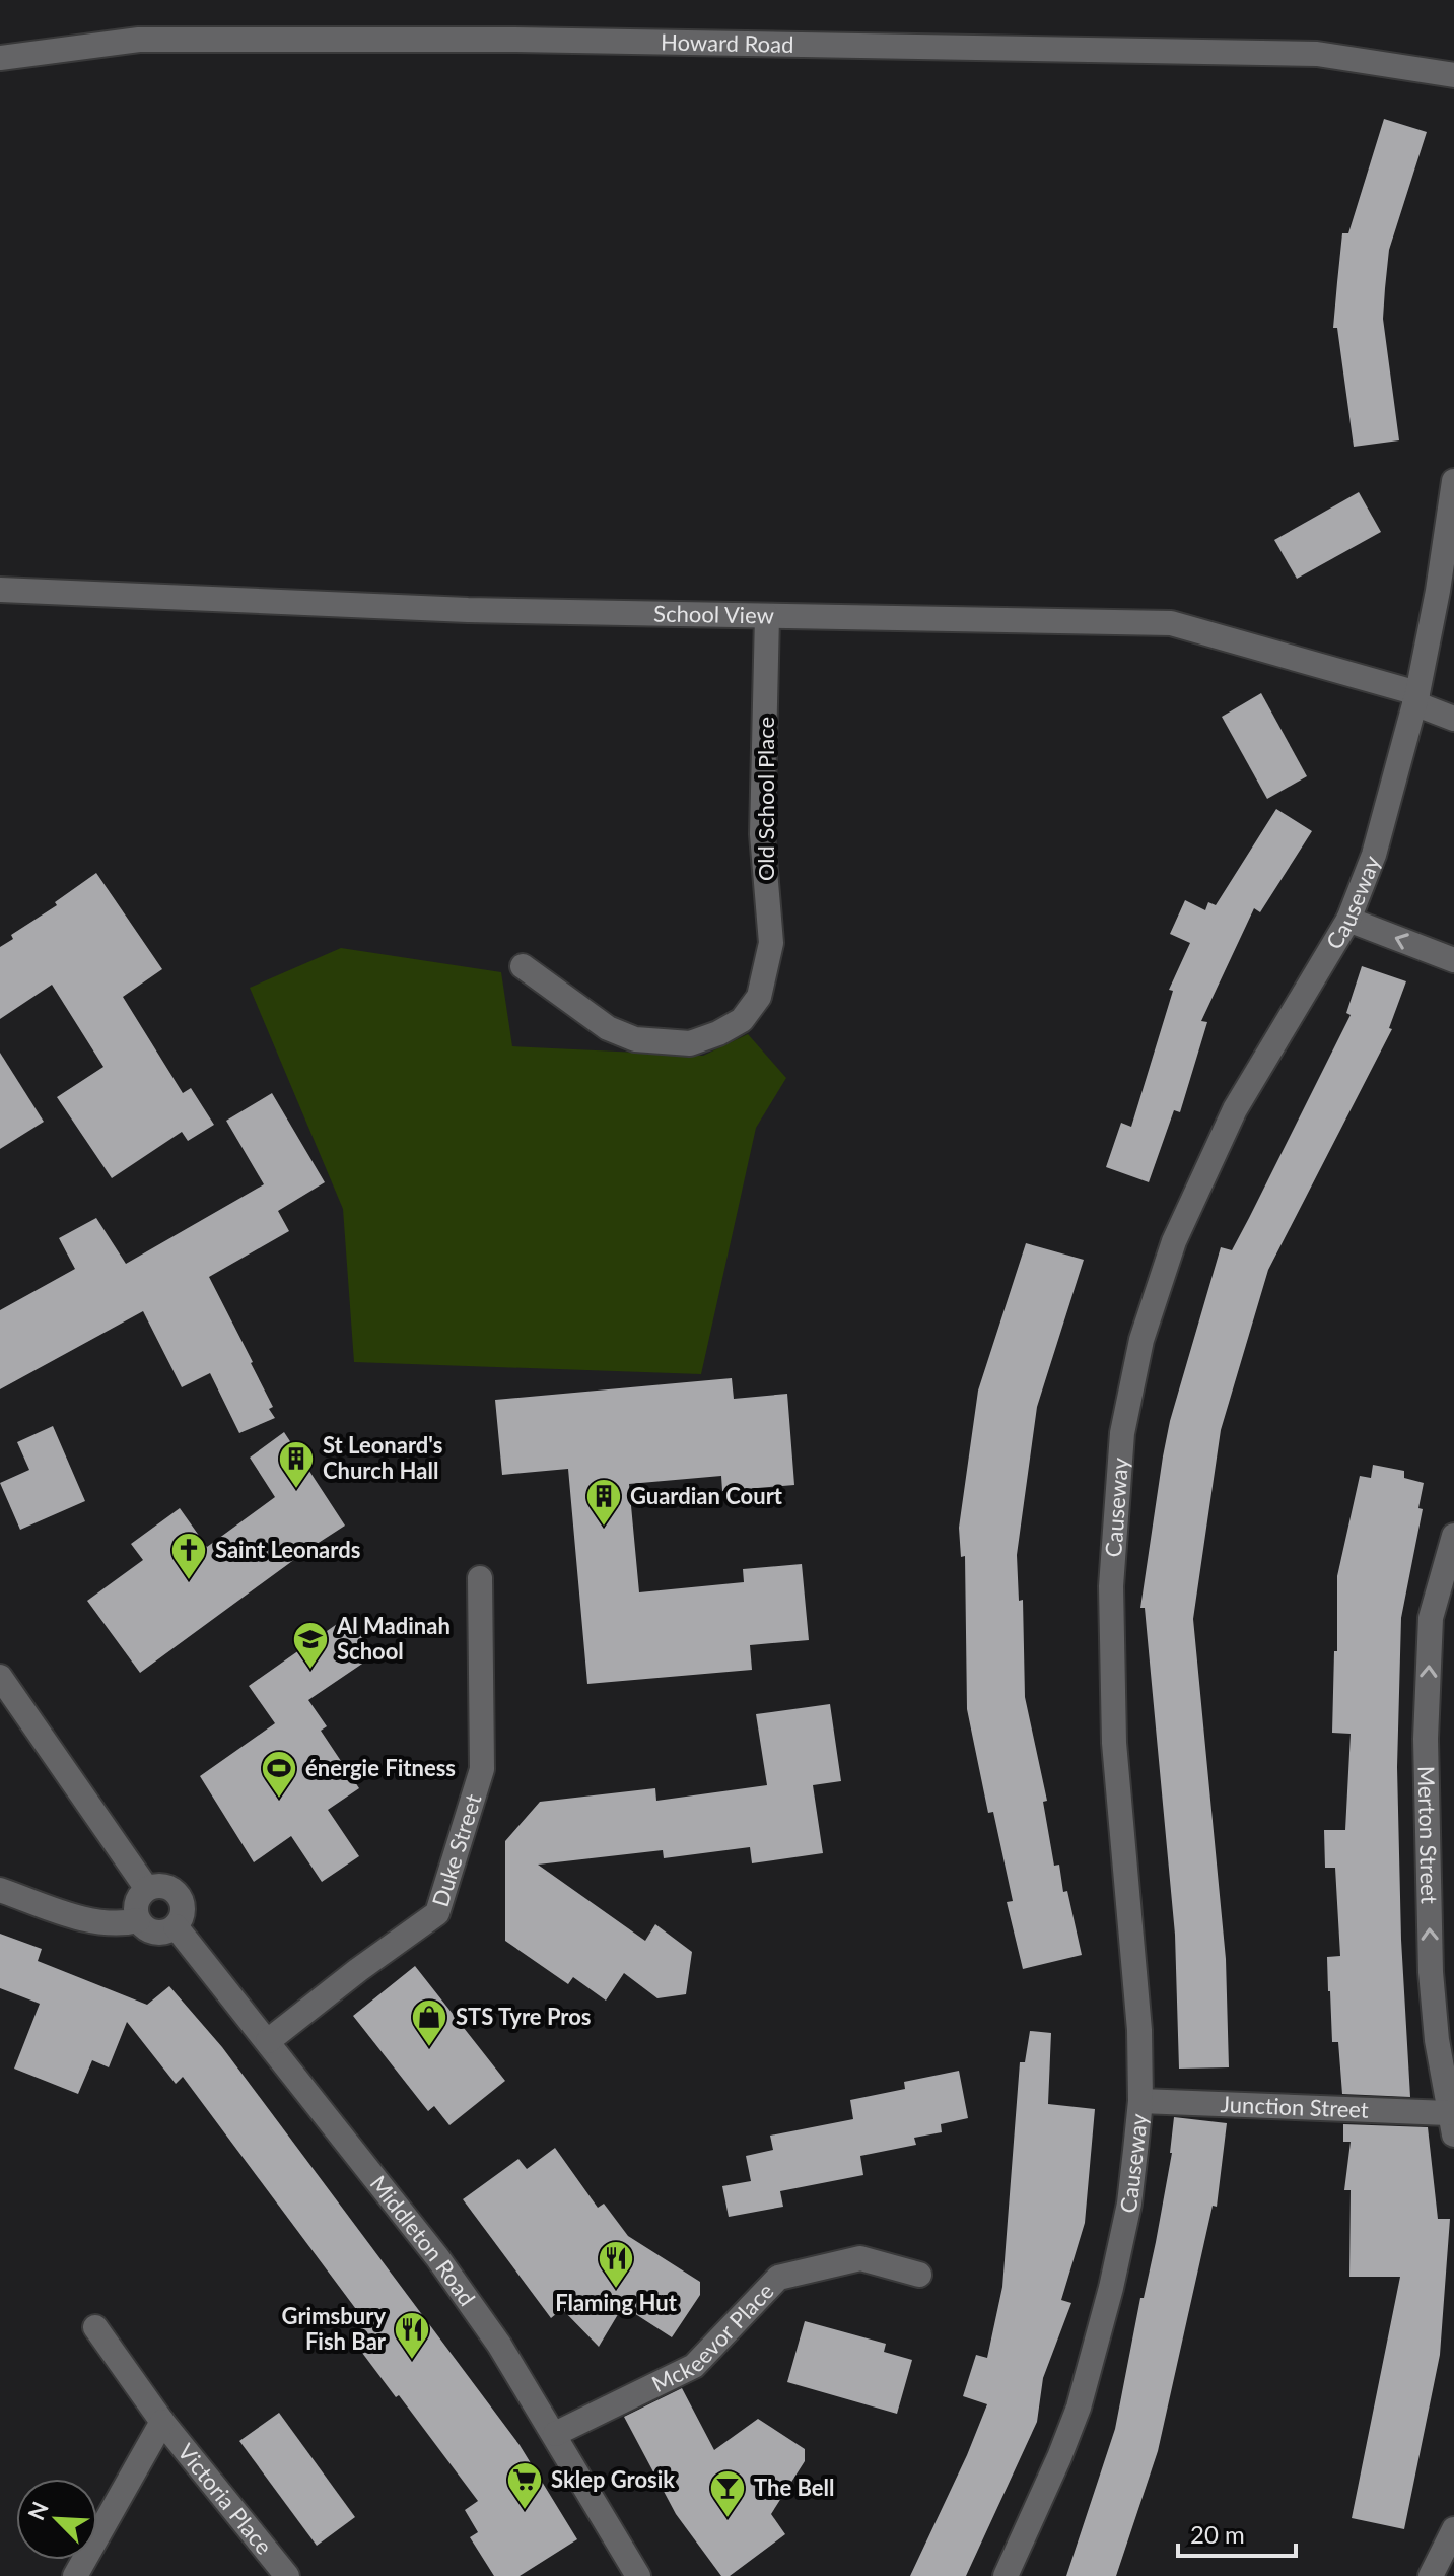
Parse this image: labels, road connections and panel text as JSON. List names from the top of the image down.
{
  "streets": {
    "street": [
      "Howard Road",
      "School View",
      "Old School Place",
      "Causeway",
      "Merton Street",
      "Duke Street",
      "Junction Street",
      "Middleton Road",
      "Mckeevor Place",
      "Victoria Place"
    ]
  },
  "crossings": [
    ["School View", "Old School Place"],
    ["School View", "Causeway"],
    ["Causeway", "Junction Street"],
    ["Merton Street", "Junction Street"],
    ["Duke Street", "Middleton Road"],
    ["Middleton Road", "Mckeevor Place"]
  ],
  "one_way": ["Merton Street"],
  "places": {
    "building": ["St Leonard's Church Hall", "Guardian Court"],
    "church": ["Saint Leonards"],
    "school or university": ["Al Madinah School"],
    "sports": ["énergie Fitness"],
    "shop": ["STS Tyre Pros"],
    "restaurant": ["Flaming Hut", "Grimsbury Fish Bar"],
    "supermarket": ["Sklep Grosik"],
    "bar": ["The Bell"]
  },
  "scale_bar": "20 m",
  "north": "top left"
}
